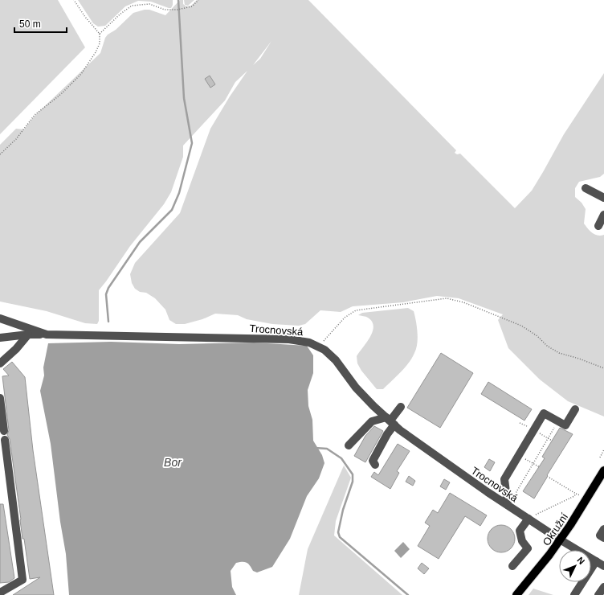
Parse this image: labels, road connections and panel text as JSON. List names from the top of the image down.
{
  "streets": {
    "main road": ["Okružní"],
    "street": ["Trocnovská"]
  },
  "crossings": [
    ["Trocnovská", "Okružní"]
  ],
  "water": ["Bor"],
  "scale_bar": "50 m",
  "north": "top right"
}
